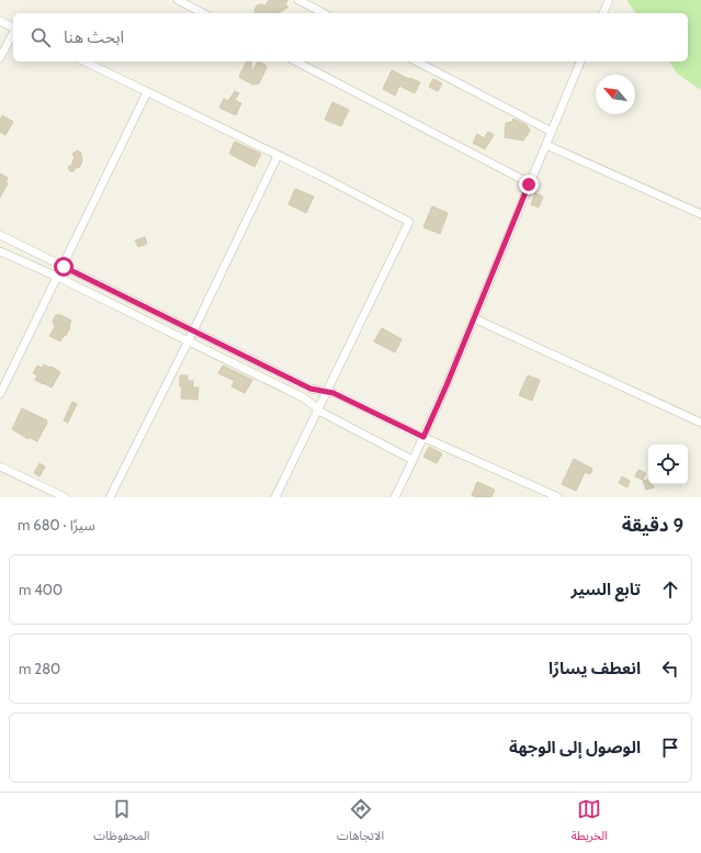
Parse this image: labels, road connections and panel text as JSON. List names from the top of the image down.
{
  "north": "top left",
  "page": {
    "search": "ابحث هنا",
    "heading": ["9 دقيقة", "سيرًا · 680 m"],
    "list": [
      ["تابع السير", "400 m"],
      ["انعطف يسارًا", "280 m"],
      "الوصول إلى الوجهة"
    ],
    "nav": ["الخريطة", "الاتجاهات", "المحفوظات"]
  }
}
